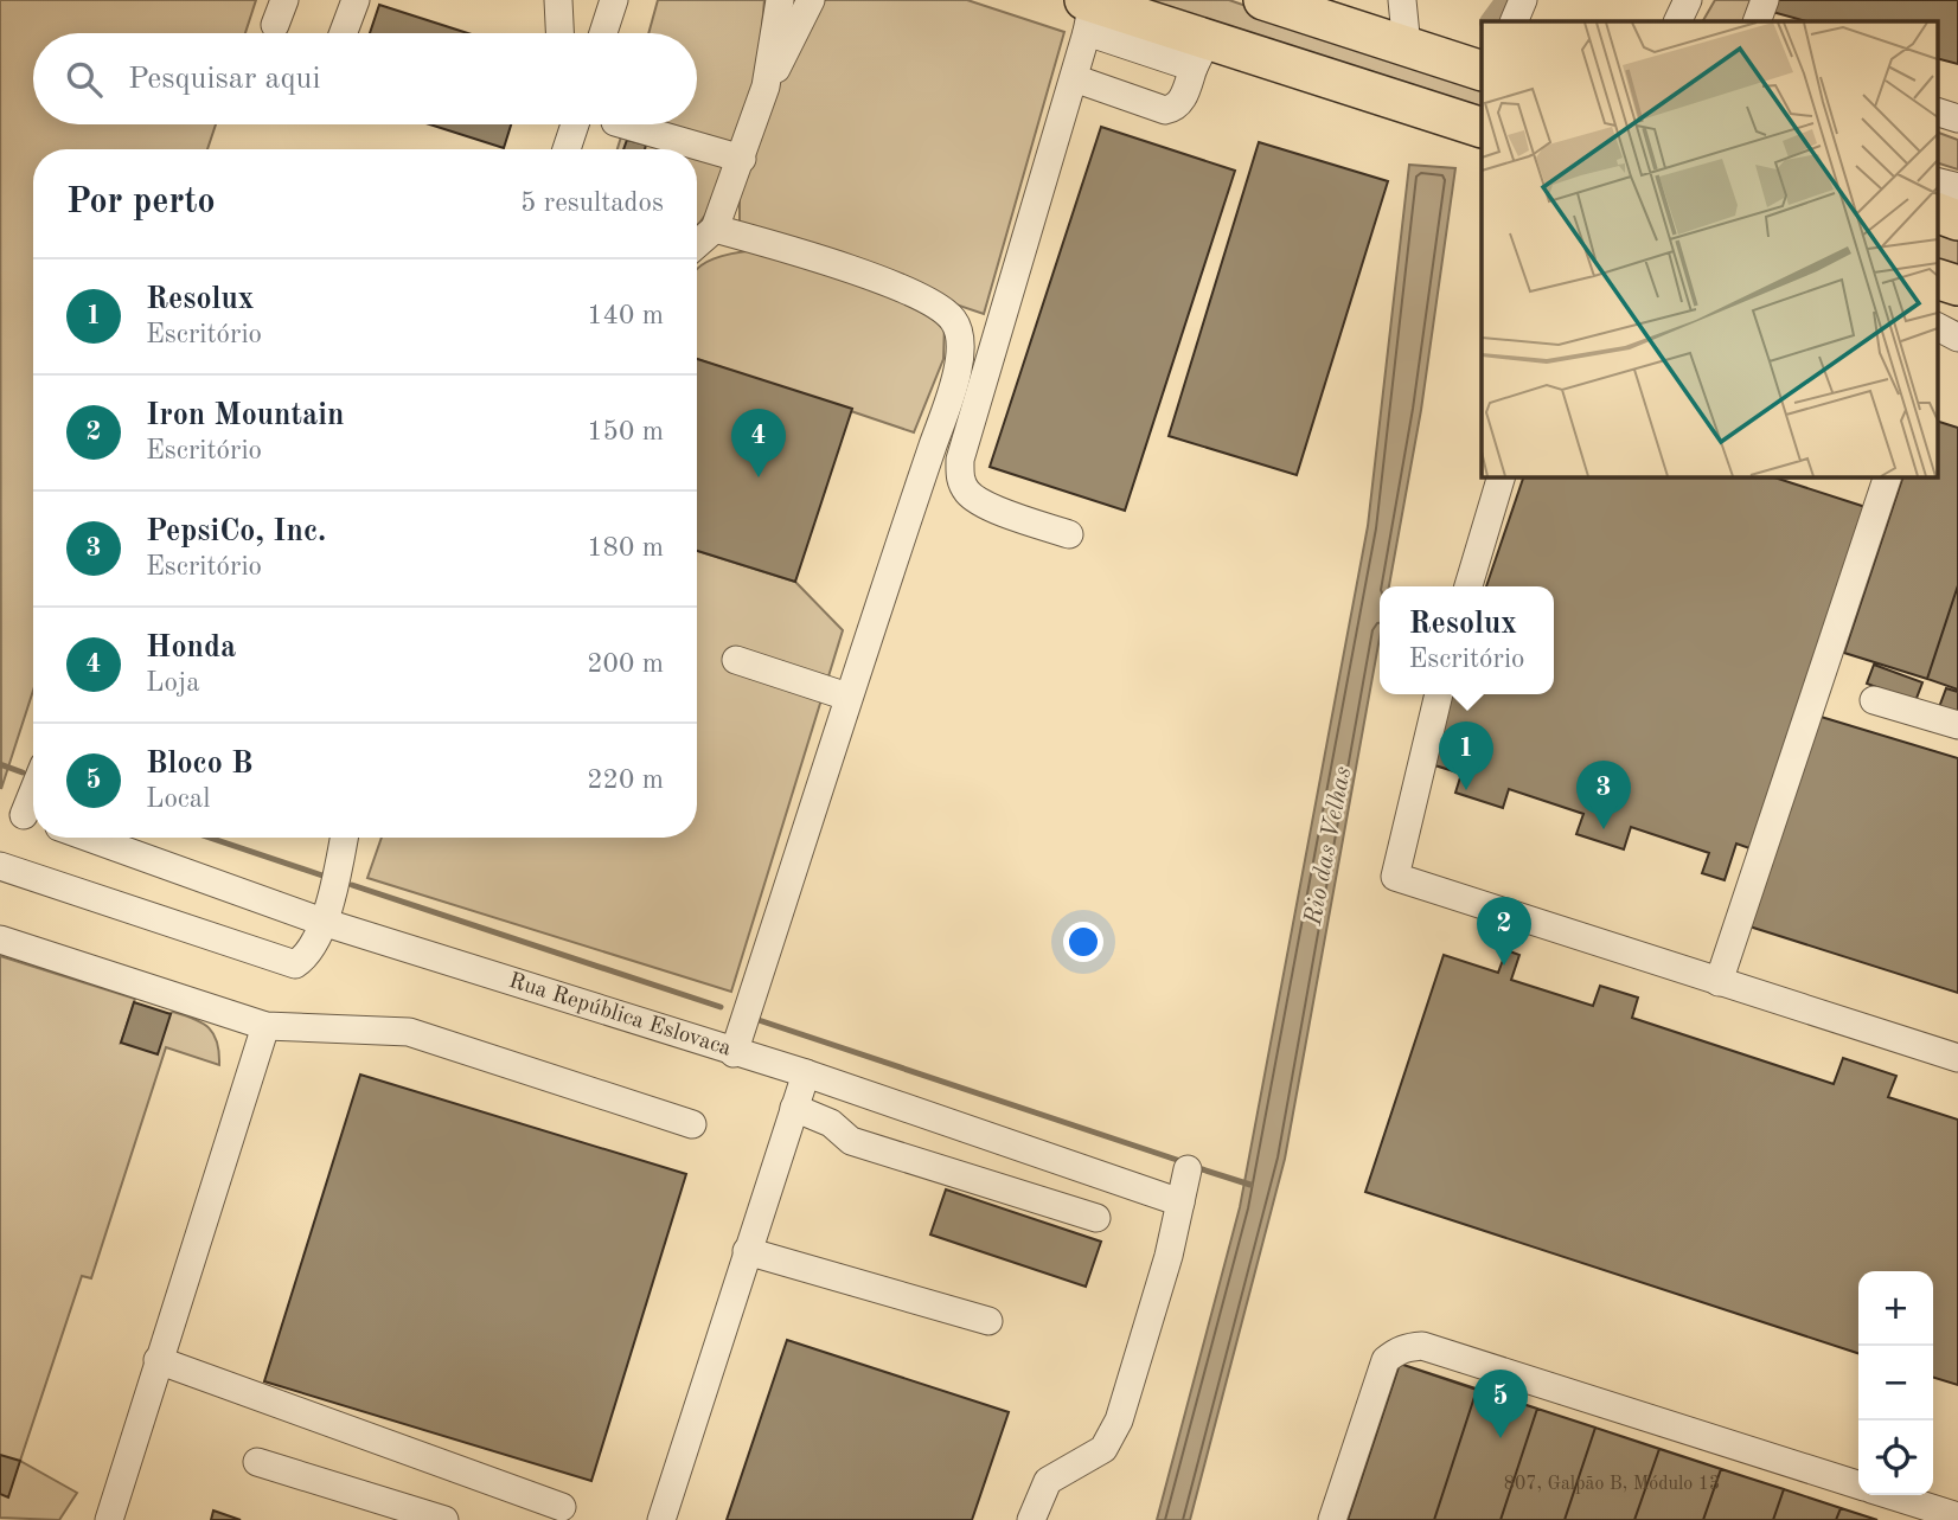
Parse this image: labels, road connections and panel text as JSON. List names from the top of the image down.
{
  "streets": {
    "street": ["Rua República Eslovaca"]
  },
  "water": ["Rio das Velhas"],
  "house_numbers": ["807, Galpão B, Módulo 13"],
  "page": {
    "search": "Pesquisar aqui",
    "heading": ["Por perto", "5 resultados"],
    "list": [
      {
        "mark": "1",
        "name": "Resolux",
        "note": "Escritório",
        "value": "140 m"
      },
      {
        "mark": "2",
        "name": "Iron Mountain",
        "note": "Escritório",
        "value": "150 m"
      },
      {
        "mark": "3",
        "name": "PepsiCo, Inc.",
        "note": "Escritório",
        "value": "180 m"
      },
      {
        "mark": "4",
        "name": "Honda",
        "note": "Loja",
        "value": "200 m"
      },
      {
        "mark": "5",
        "name": "Bloco B",
        "note": "Local",
        "value": "220 m"
      }
    ],
    "pins": [
      "4",
      "1",
      "3",
      "2",
      "5"
    ],
    "popup": ["Resolux", "Escritório"],
    "map_buttons": ["+", "−"]
  }
}
